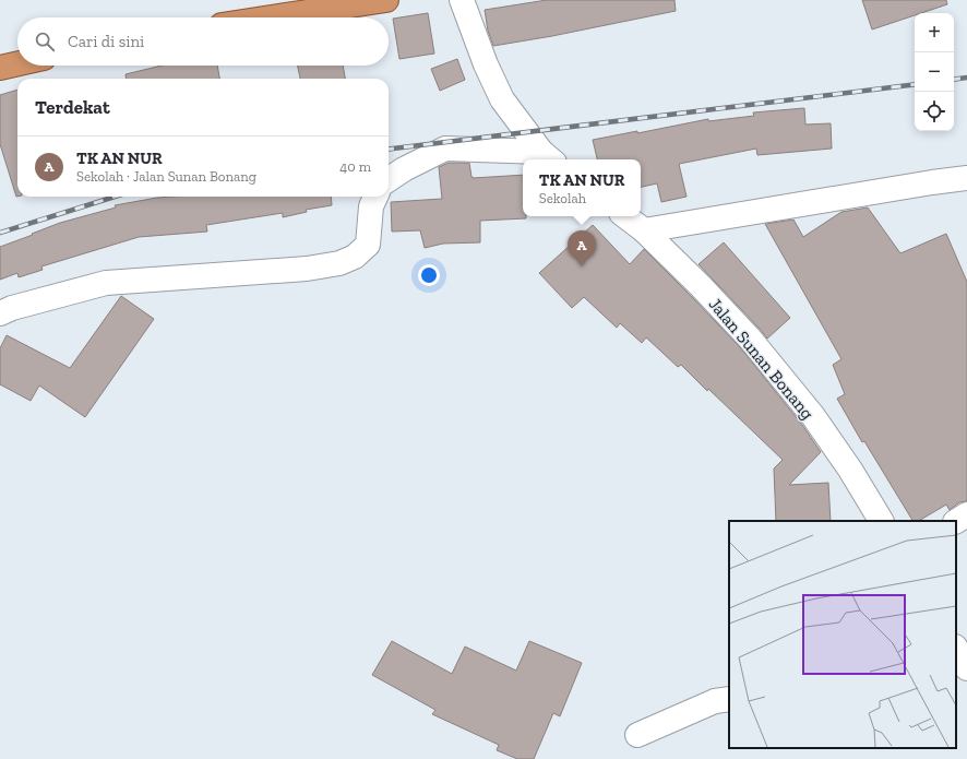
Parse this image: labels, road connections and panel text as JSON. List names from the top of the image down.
{
  "streets": {
    "street": ["Jalan Sunan Bonang"]
  },
  "page": {
    "map_buttons": ["+", "−"],
    "search": "Cari di sini",
    "heading": "Terdekat",
    "list": [
      {
        "mark": "A",
        "name": "TK AN NUR",
        "note": "Sekolah · Jalan Sunan Bonang",
        "value": "40 m"
      }
    ],
    "popup": ["TK AN NUR", "Sekolah"],
    "pins": "A"
  }
}
